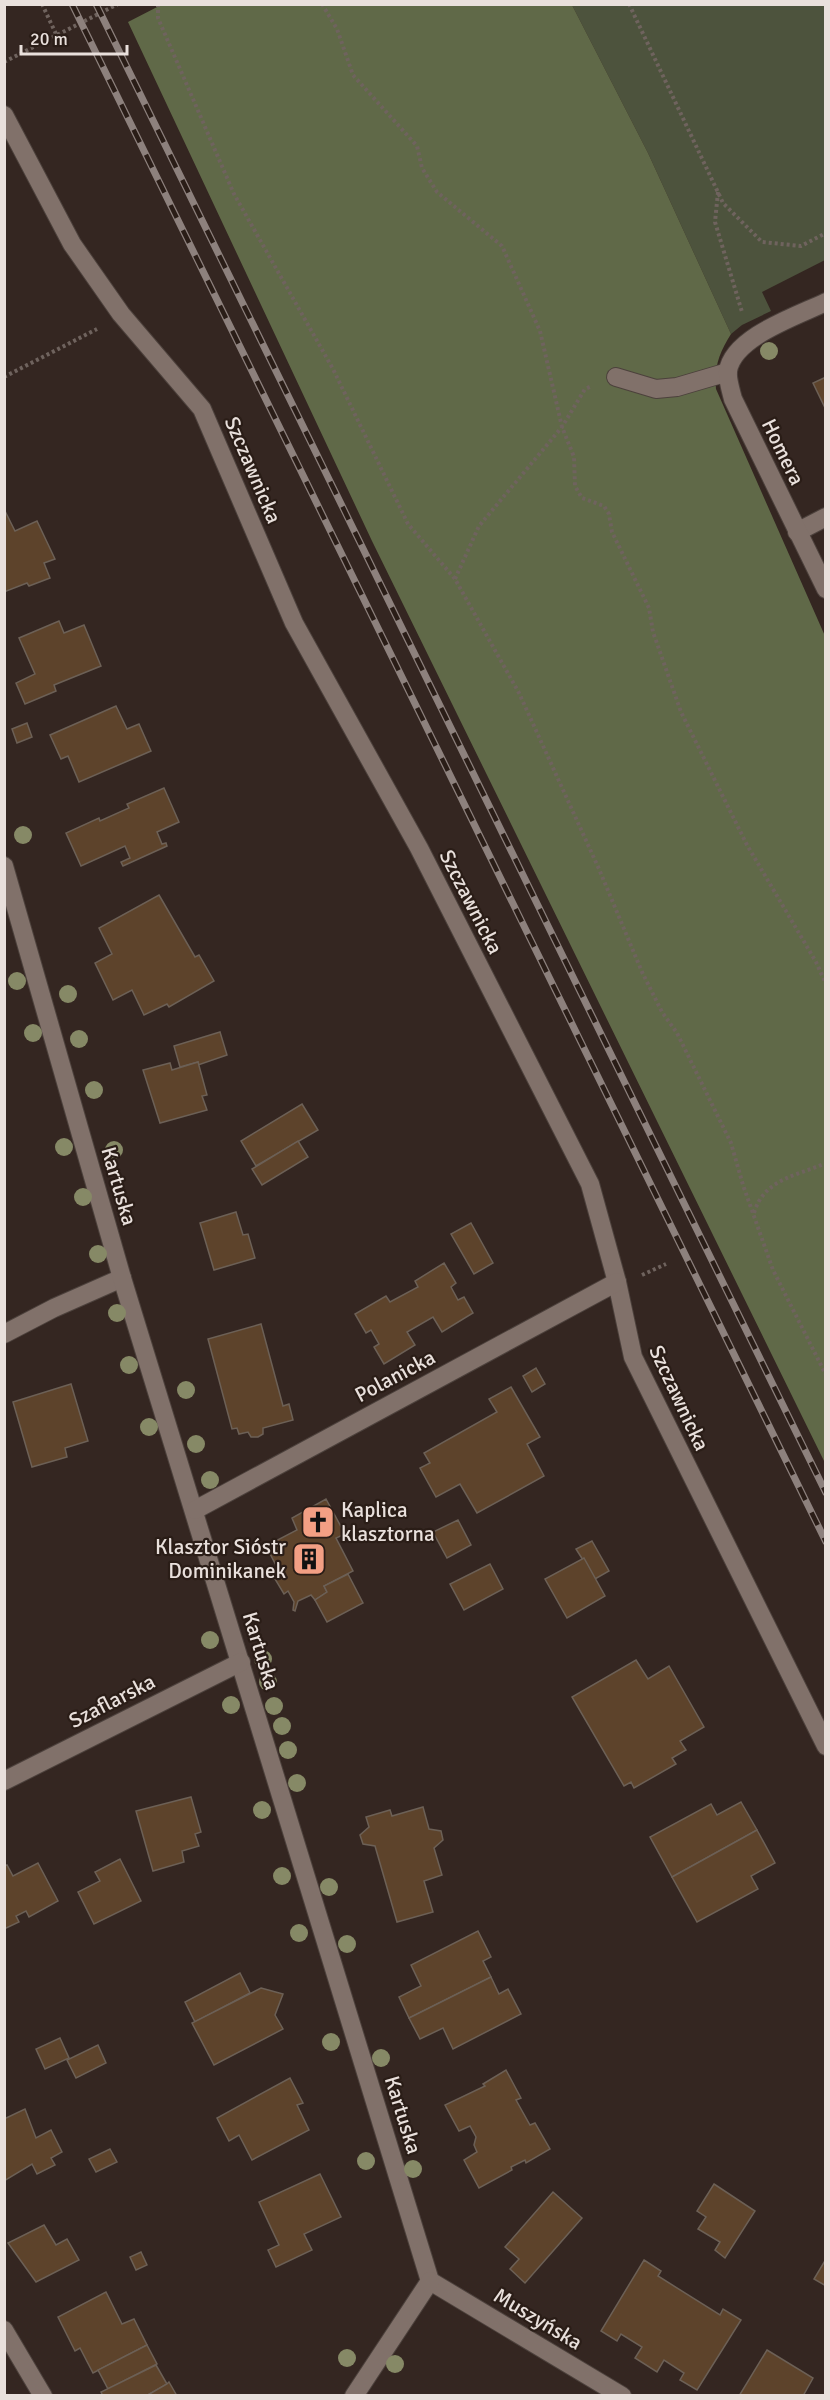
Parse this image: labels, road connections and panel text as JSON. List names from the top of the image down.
{
  "streets": {
    "street": [
      "Homera",
      "Szczawnicka",
      "Kartuska",
      "Polanicka",
      "Szaflarska",
      "Muszyńska"
    ]
  },
  "crossings": [
    ["Szczawnicka", "Polanicka"],
    ["Kartuska", "Polanicka"],
    ["Kartuska", "Szaflarska"],
    ["Kartuska", "Muszyńska"]
  ],
  "places": {
    "church": ["Kaplica klasztorna"],
    "building": ["Klasztor Sióstr Dominikanek"]
  },
  "scale_bar": "20 m"
}
